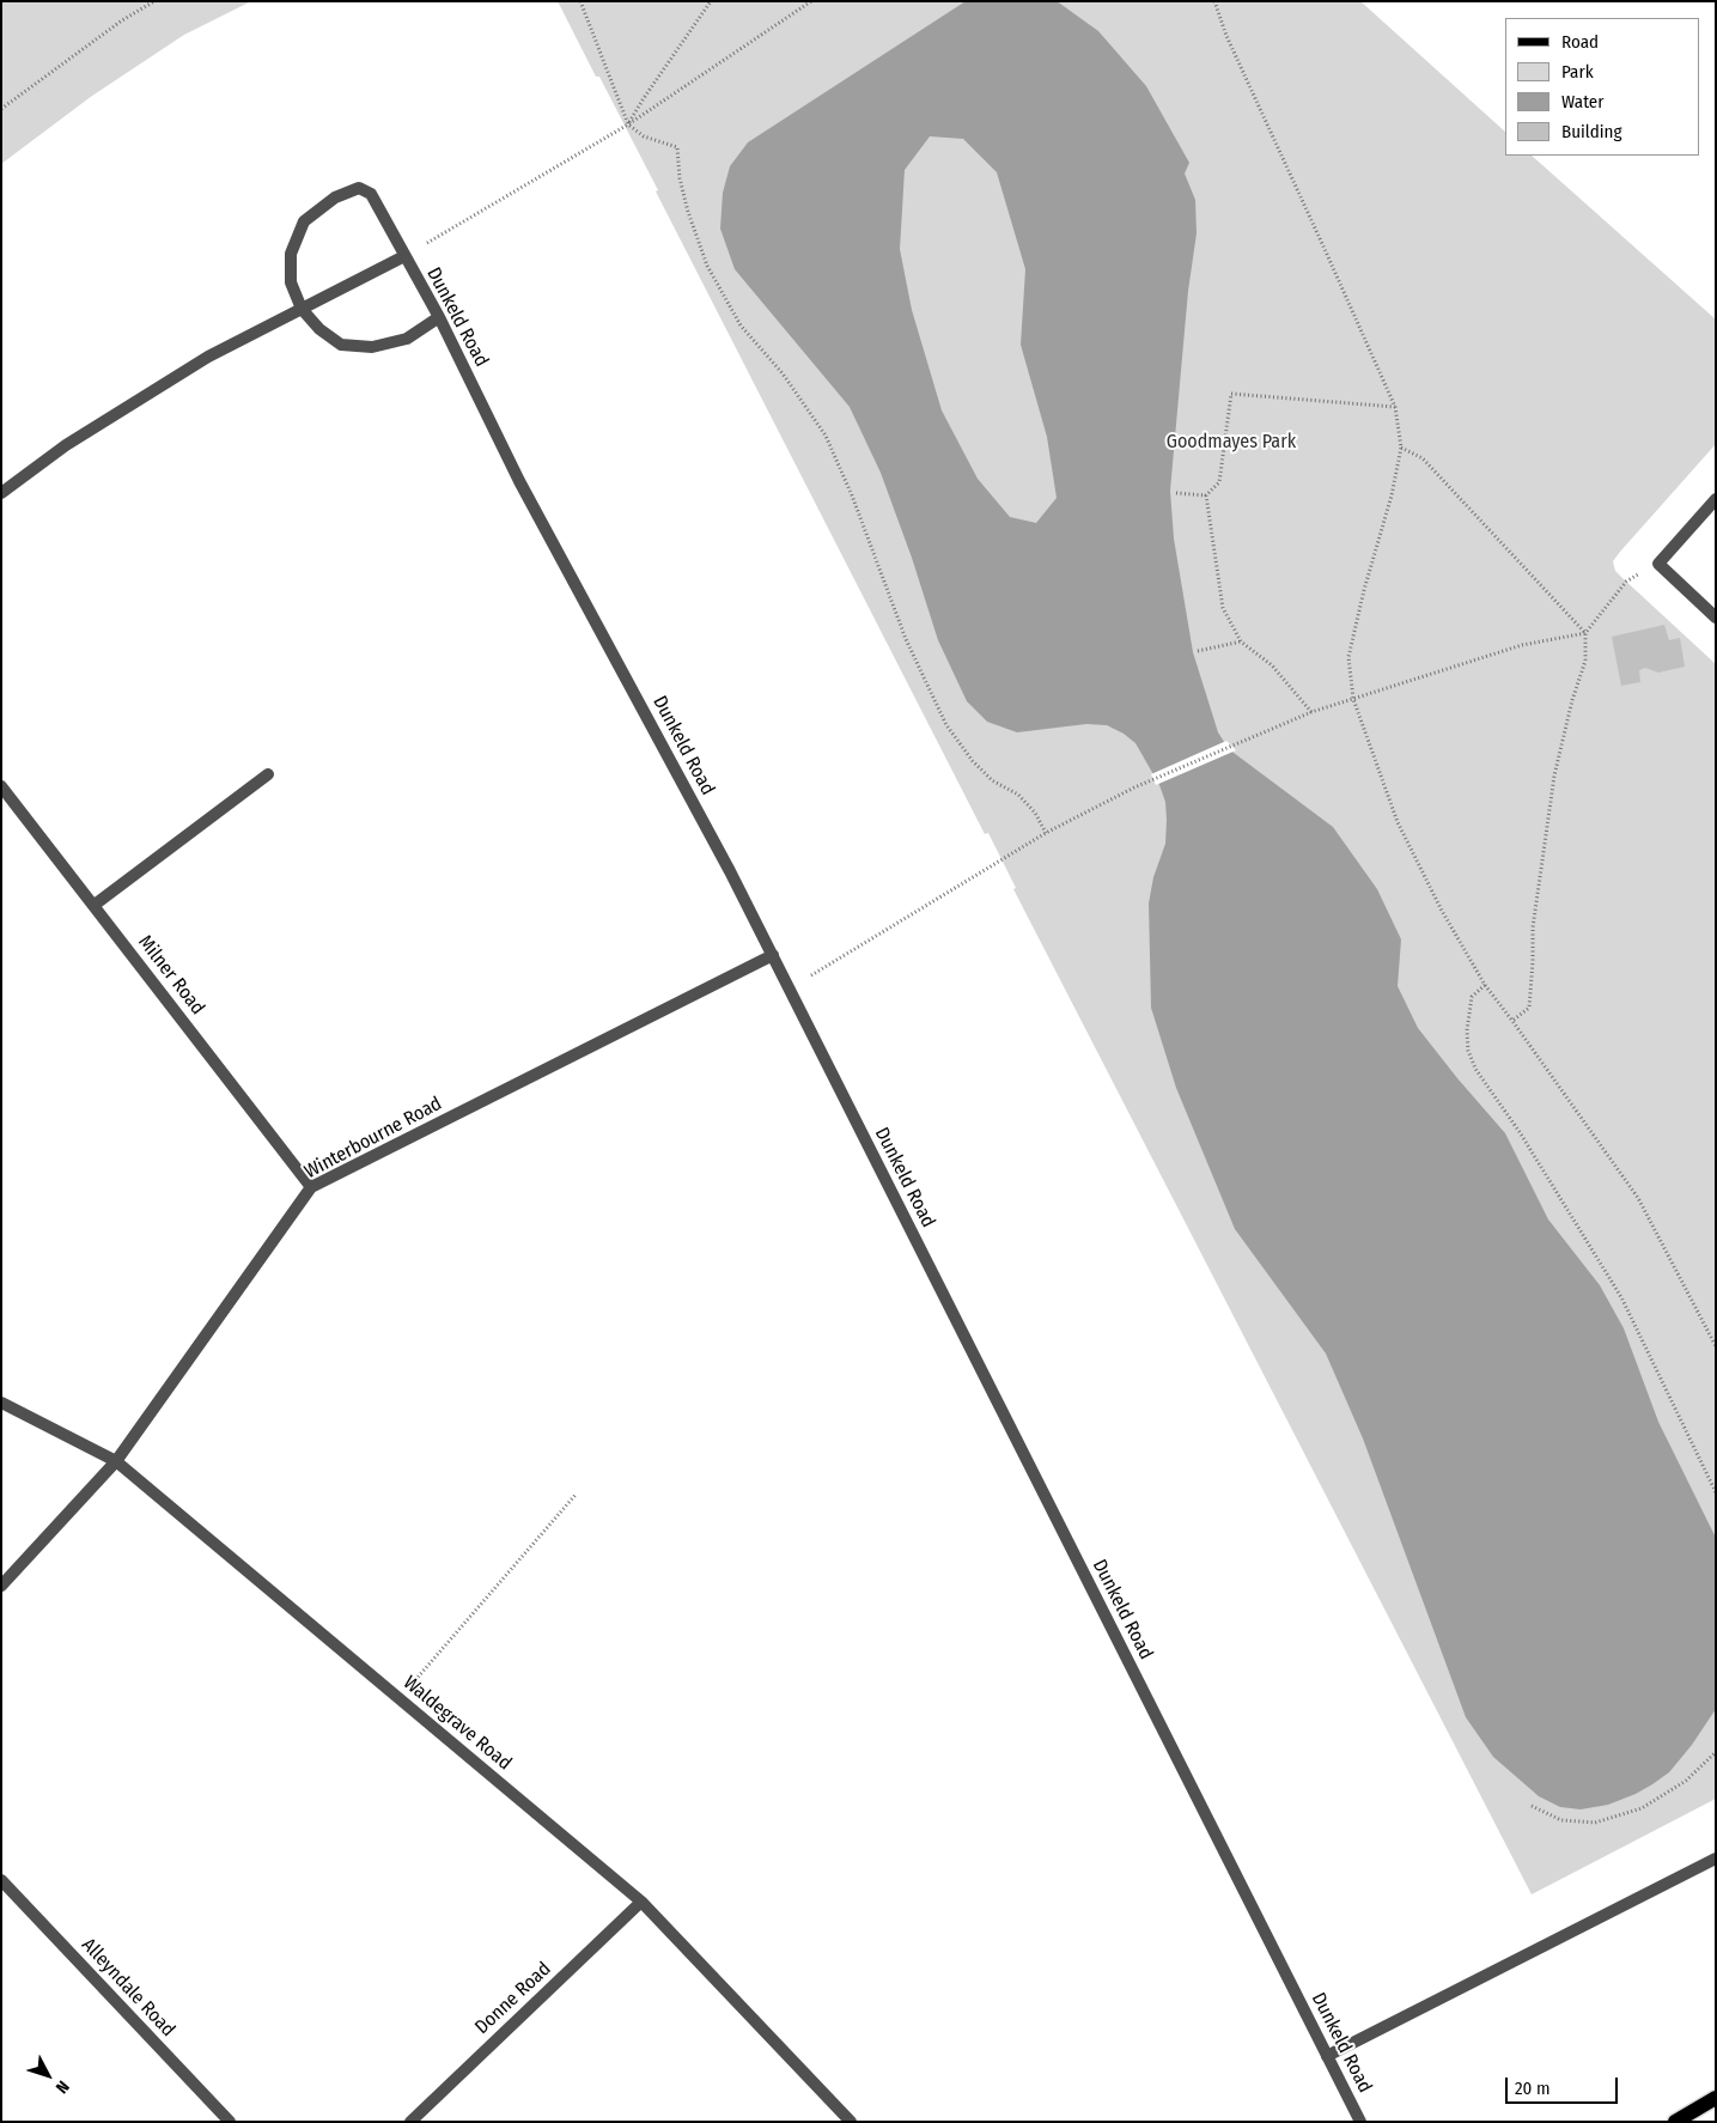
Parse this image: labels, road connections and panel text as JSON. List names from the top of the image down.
{
  "streets": {
    "street": [
      "Dunkeld Road",
      "Milner Road",
      "Winterbourne Road",
      "Waldegrave Road",
      "Alleyndale Road",
      "Donne Road"
    ]
  },
  "crossings": [
    ["Dunkeld Road", "Winterbourne Road"],
    ["Milner Road", "Winterbourne Road"],
    ["Winterbourne Road", "Waldegrave Road"],
    ["Waldegrave Road", "Donne Road"]
  ],
  "parks": ["Goodmayes Park"],
  "legend": [
    "Road",
    "Park",
    "Water",
    "Building"
  ],
  "scale_bar": "20 m",
  "north": "bottom right"
}
